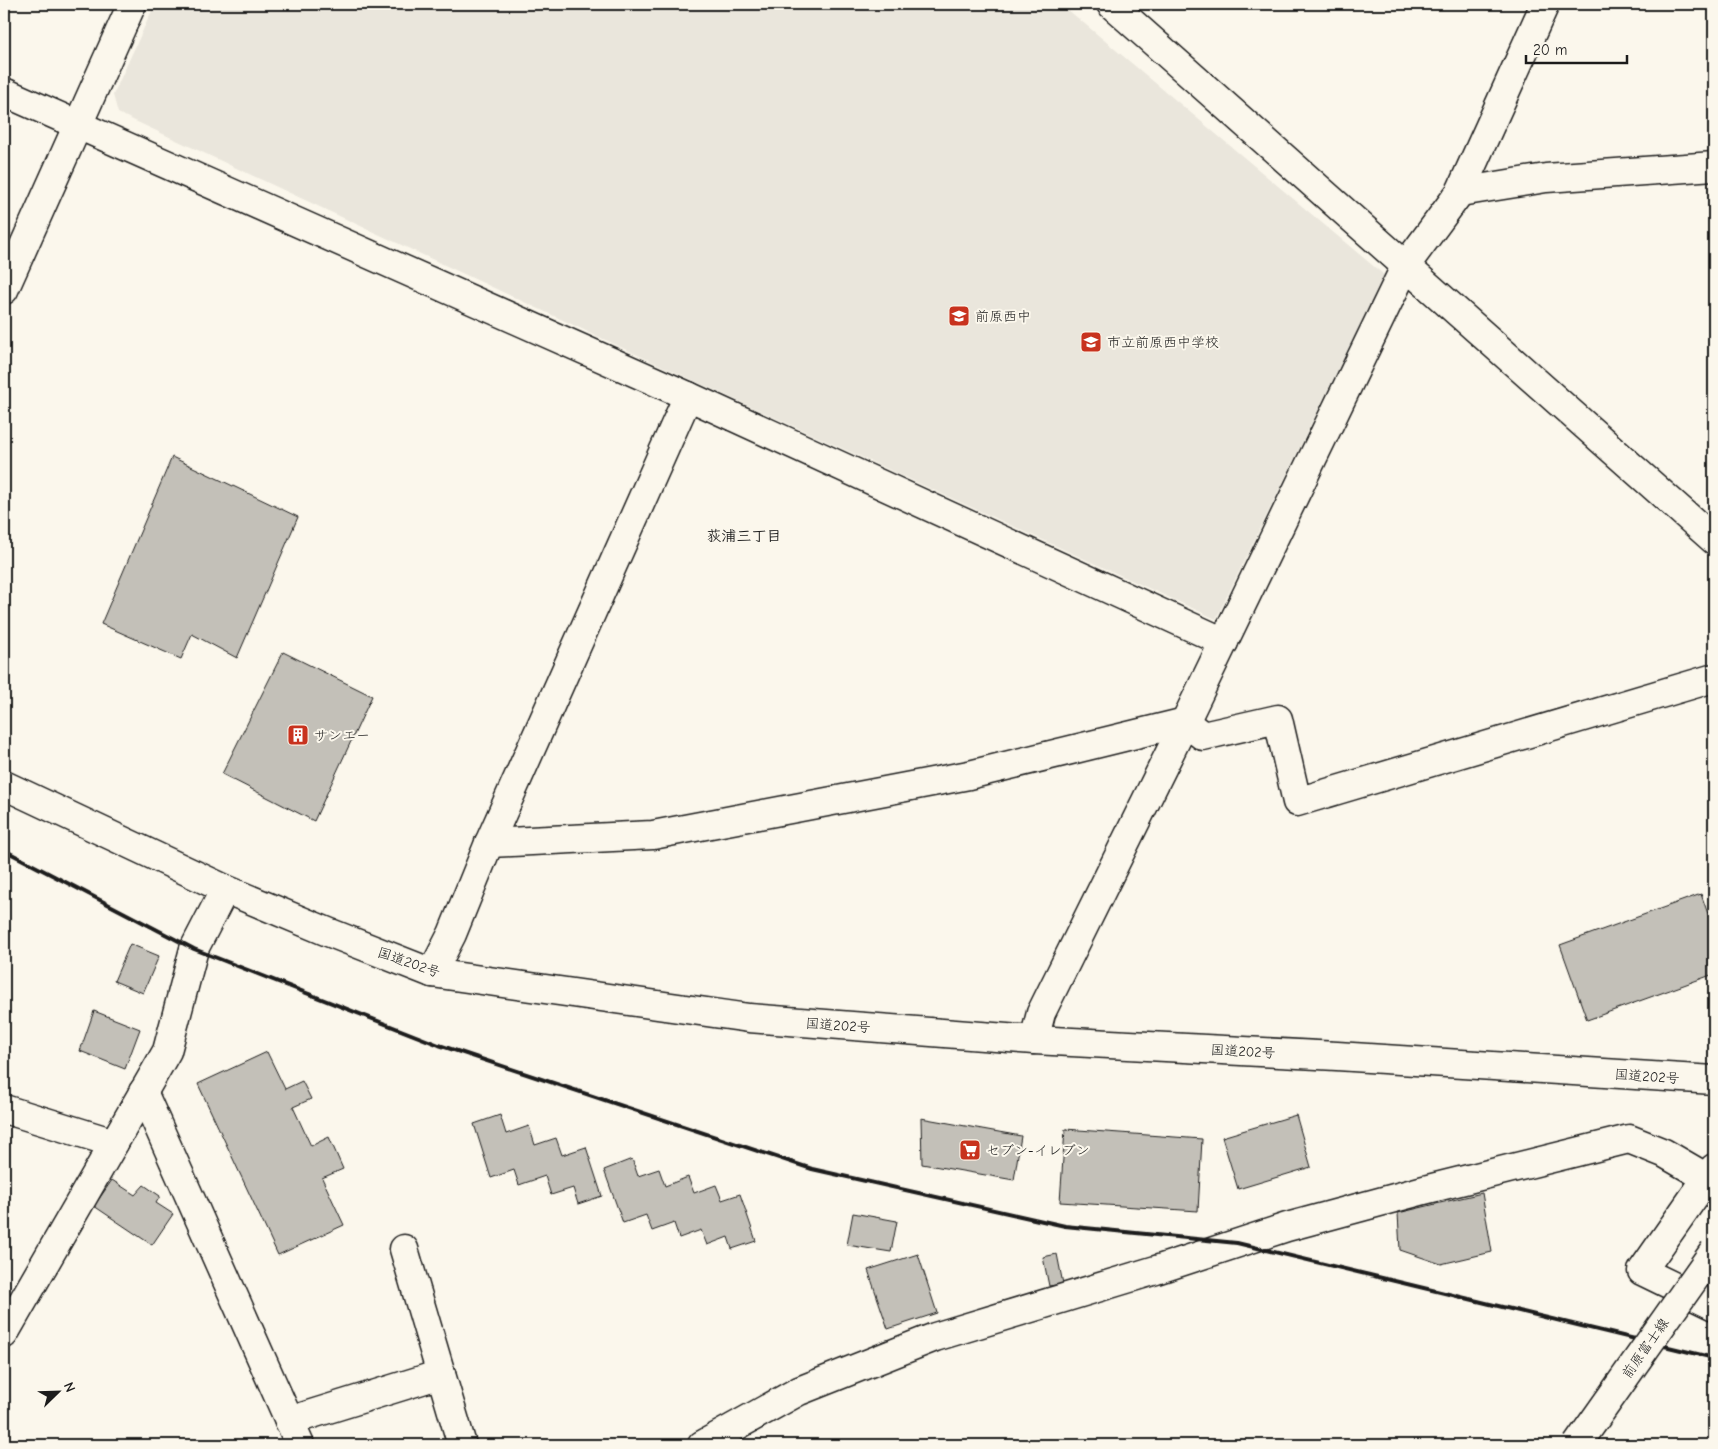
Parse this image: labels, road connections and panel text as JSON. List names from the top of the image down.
{
  "streets": {
    "main road": ["国道202号", "前原富士線"]
  },
  "districts": ["荻浦三丁目"],
  "places": {
    "school or university": ["前原西中", "市立前原西中学校"],
    "building": ["サンエー"],
    "supermarket": ["セブン-イレブン"]
  },
  "scale_bar": "20 m",
  "north": "top right"
}
